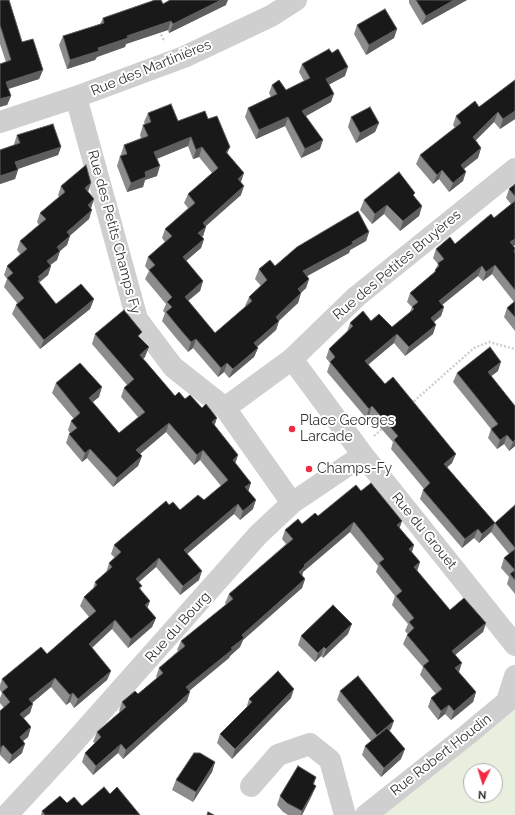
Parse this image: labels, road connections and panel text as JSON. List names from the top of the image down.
{
  "streets": {
    "street": [
      "Rue des Martinières",
      "Rue des Petits Champs Fy",
      "Rue des Petites Bruyères",
      "Rue du Grouet",
      "Rue du Bourg",
      "Rue Robert Houdin"
    ]
  },
  "crossings": [
    ["Rue des Martinières", "Rue des Petits Champs Fy"],
    ["Rue des Petits Champs Fy", "Rue des Petites Bruyères"],
    ["Rue des Petits Champs Fy", "Rue du Bourg"],
    ["Rue des Petites Bruyères", "Rue du Grouet"],
    ["Rue du Grouet", "Rue du Bourg"]
  ],
  "places": ["Place Georges Larcade", "Champs-Fy"],
  "north": "bottom"
}
